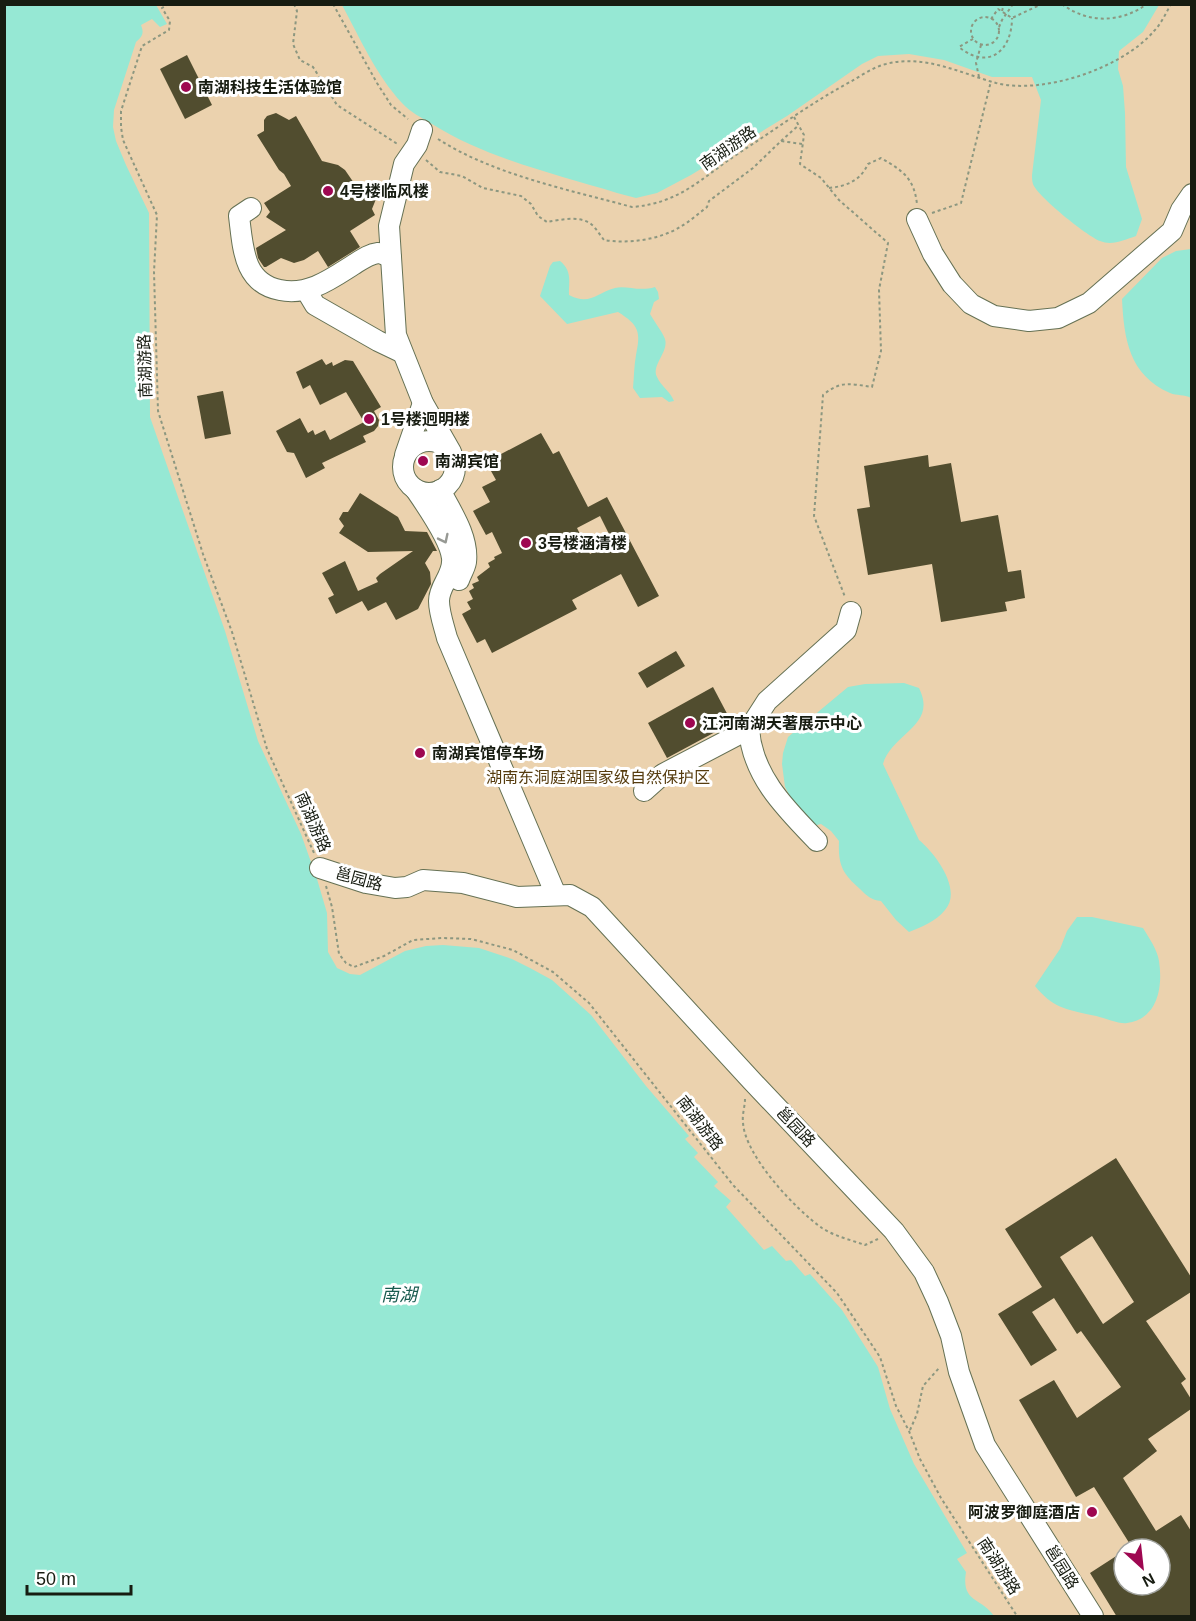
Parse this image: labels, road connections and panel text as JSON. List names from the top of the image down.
{
  "streets": {
    "street": ["邕园路"],
    "path": ["南湖游路"]
  },
  "crossings": [
    ["南湖游路", "邕园路"]
  ],
  "water": ["南湖"],
  "parks": ["湖南东洞庭湖国家级自然保护区"],
  "places": [
    "南湖科技生活体验馆",
    "4号楼临风楼",
    "1号楼迥明楼",
    "南湖宾馆",
    "3号楼涵清楼",
    "江河南湖天著展示中心",
    "南湖宾馆停车场",
    "阿波罗御庭酒店"
  ],
  "scale_bar": "50 m",
  "north": "bottom right"
}
